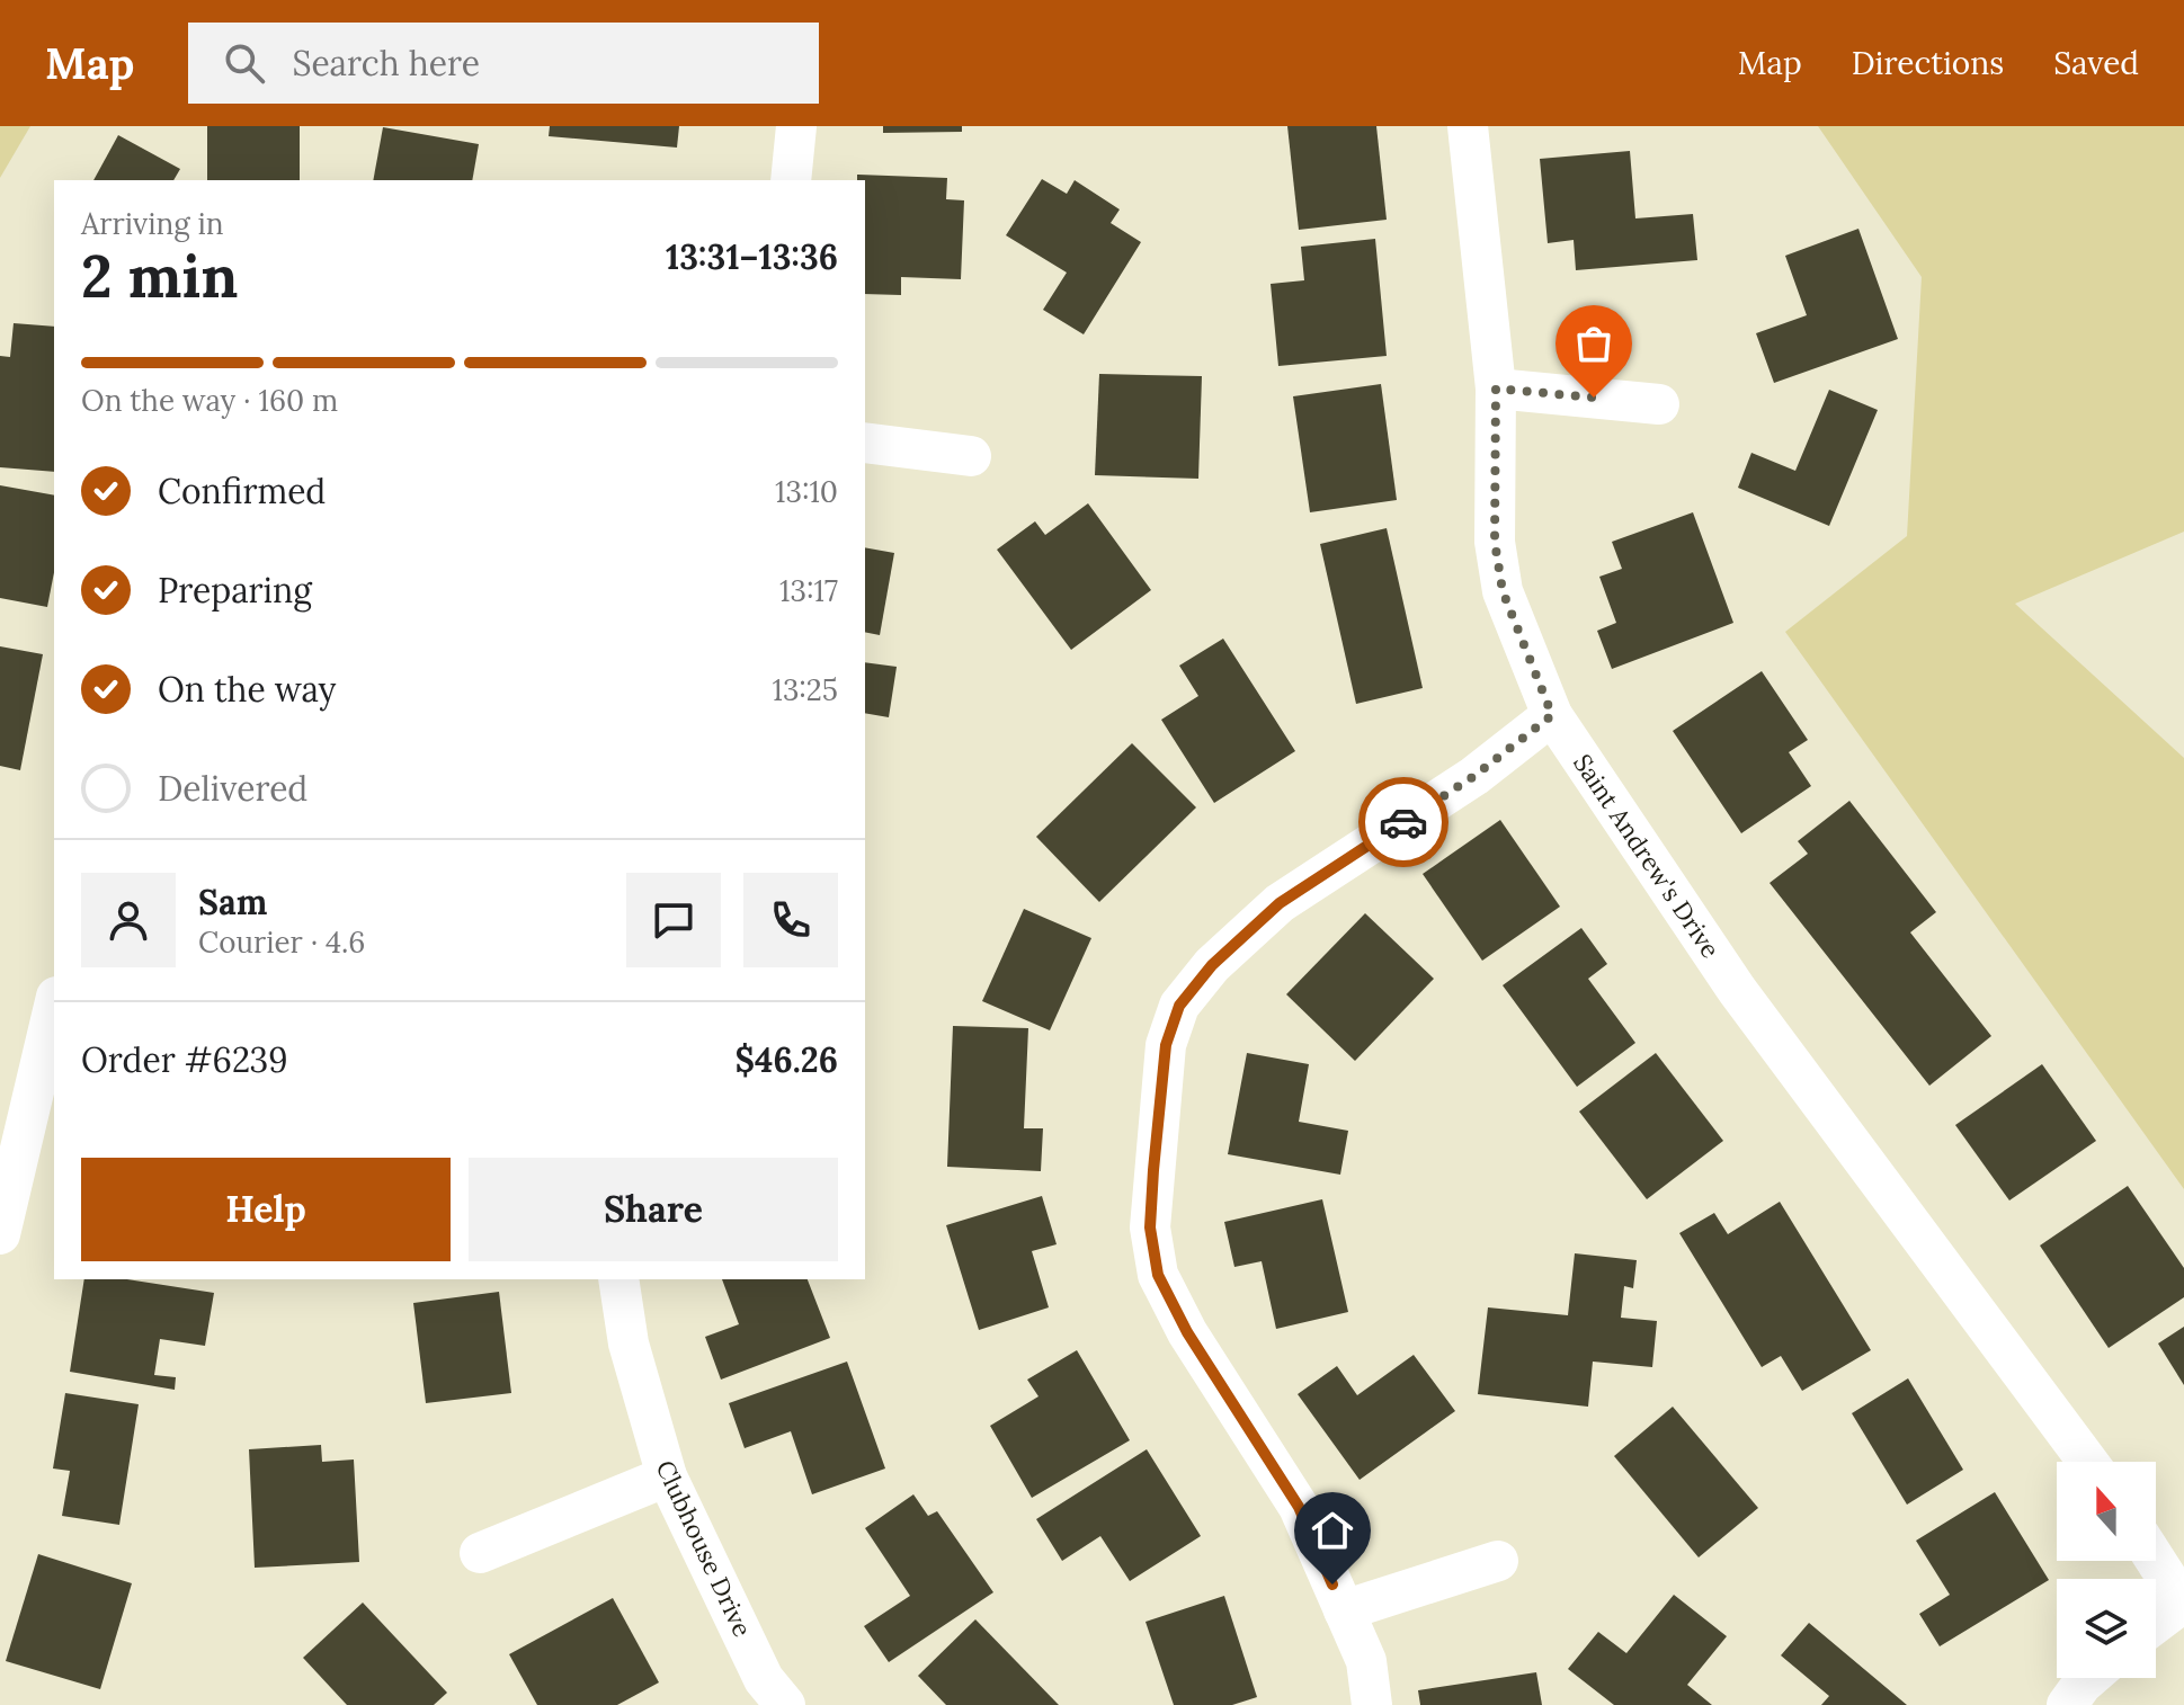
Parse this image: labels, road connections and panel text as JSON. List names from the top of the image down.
{
  "streets": {
    "street": ["Saint Andrew's Drive", "Clubhouse Drive"]
  },
  "north": "top",
  "page": {
    "header": "Map",
    "search": "Search here",
    "nav": ["Map", "Directions", "Saved"],
    "heading": ["2 min", "Arriving in", "13:31–13:36"],
    "panel": [
      "Sam",
      "Courier · 4.6",
      "Order #6239",
      "$46.26"
    ],
    "bar": "On the way · 160 m",
    "list": [
      ["Confirmed", "13:10"],
      ["Preparing", "13:17"],
      ["On the way", "13:25"],
      "Delivered"
    ],
    "buttons": ["Help", "Share"]
  }
}
